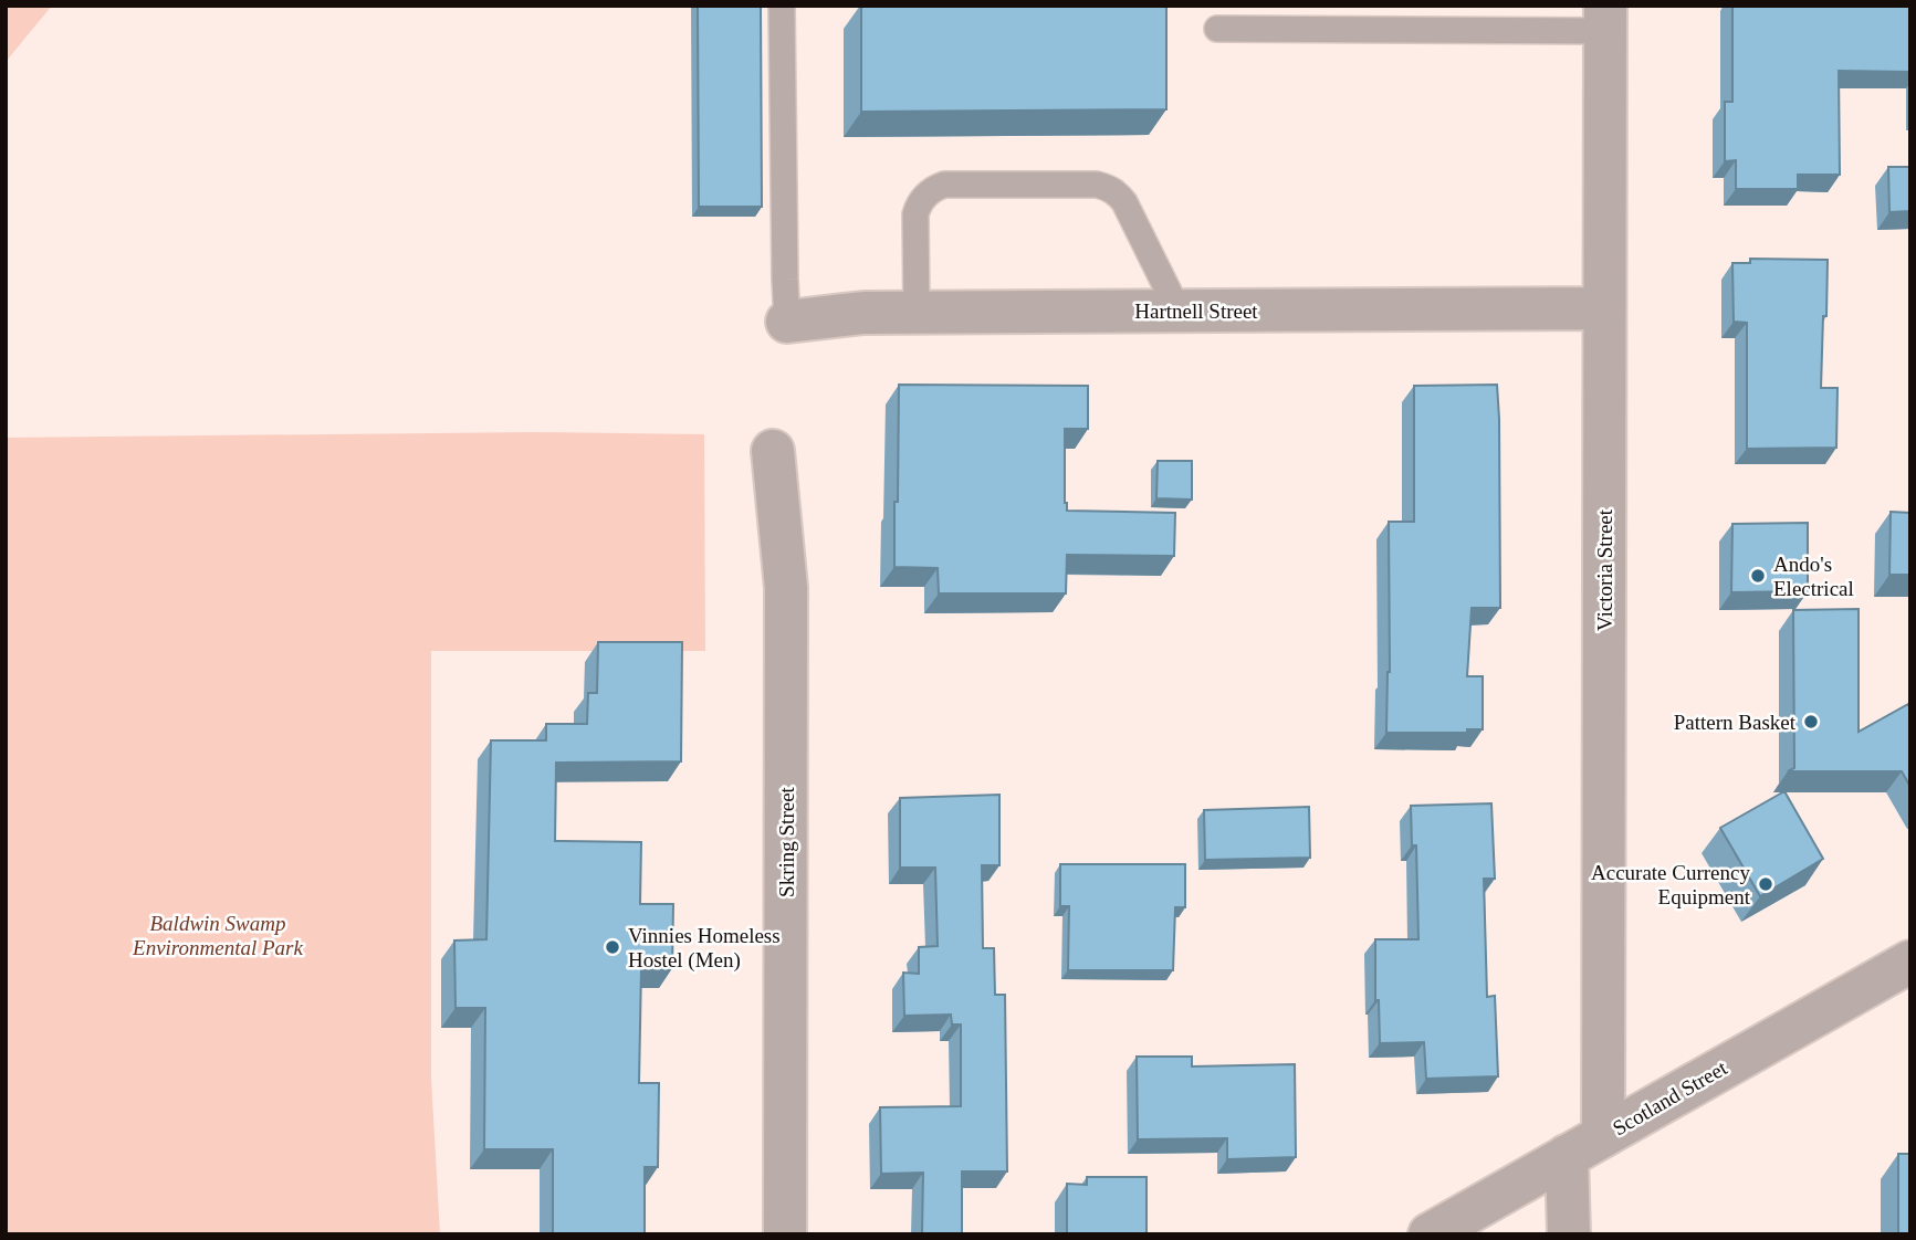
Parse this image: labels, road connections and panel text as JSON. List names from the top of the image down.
{
  "streets": {
    "street": [
      "Hartnell Street",
      "Victoria Street",
      "Skring Street",
      "Scotland Street"
    ]
  },
  "crossings": [
    ["Hartnell Street", "Victoria Street"],
    ["Victoria Street", "Scotland Street"]
  ],
  "parks": ["Baldwin Swamp Environmental Park"],
  "places": [
    "Ando's Electrical",
    "Pattern Basket",
    "Accurate Currency Equipment",
    "Vinnies Homeless Hostel (Men)"
  ]
}
